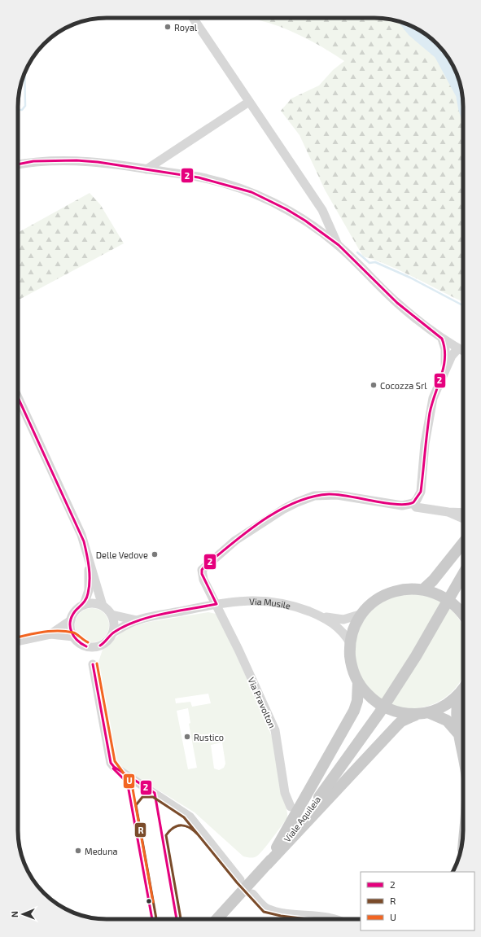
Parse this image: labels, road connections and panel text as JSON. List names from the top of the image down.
{
  "streets": {
    "main road": ["Viale Aquileia"],
    "street": ["Via Musile", "Via Pravolton"]
  },
  "crossings": [
    ["Via Musile", "Via Pravolton"]
  ],
  "places": [
    "Royal",
    "Cocozza Srl",
    "Delle Vedove",
    "Rustico",
    "Meduna"
  ],
  "lines": ["transit line 2", "transit line U", "transit line R"],
  "legend": ["2", "R", "U"],
  "north": "left"
}
